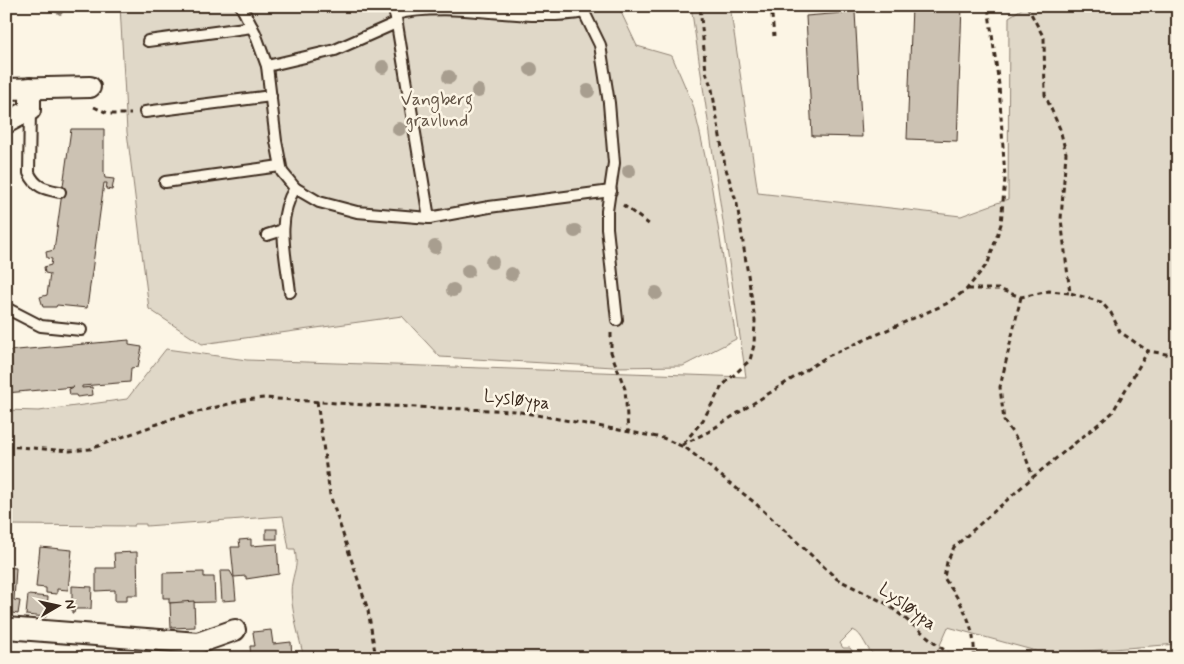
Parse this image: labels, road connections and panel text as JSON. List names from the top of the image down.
{
  "streets": {
    "path": ["Lysløypa"]
  },
  "parks": ["Vangberg gravlund"],
  "north": "right"
}
